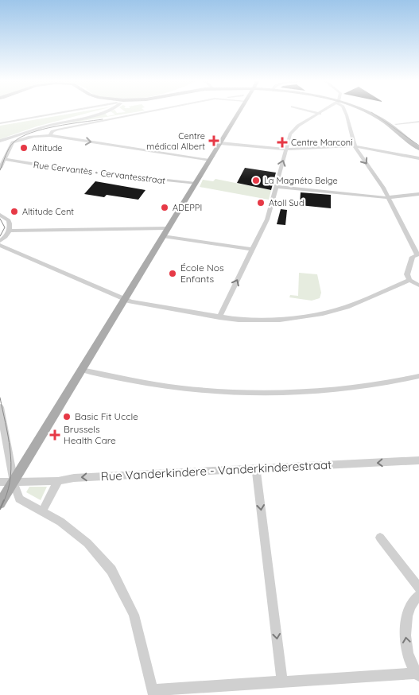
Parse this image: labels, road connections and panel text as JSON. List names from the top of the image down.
{
  "streets": {
    "street": ["Rue Cervantès - Cervantesstraat", "Rue Vanderkindere - Vanderkinderestraat"]
  },
  "one_way": ["Rue Vanderkindere - Vanderkinderestraat"],
  "places": {
    "health": ["Centre médical Albert", "Centre Marconi", "Brussels Health Care"],
    "other": [
      "Altitude",
      "La Magnéto Belge",
      "Atoll Sud",
      "ADEPPI",
      "Altitude Cent",
      "École Nos Enfants",
      "Basic Fit Uccle"
    ]
  }
}
